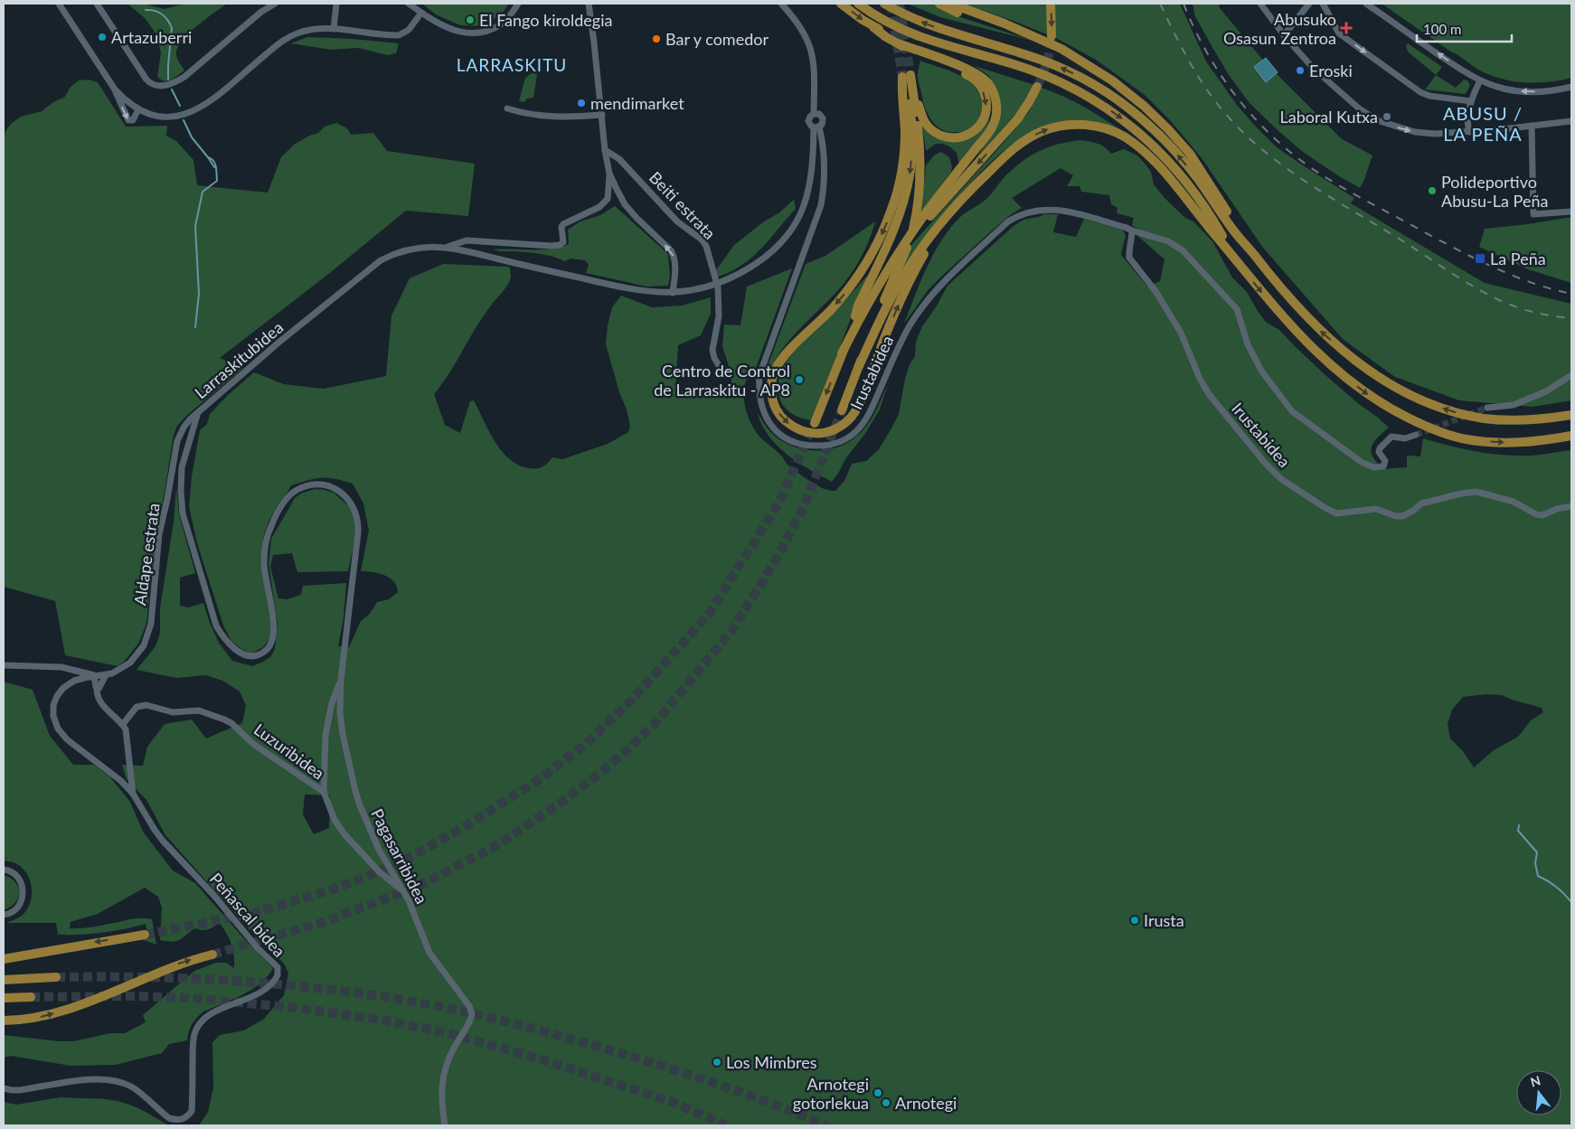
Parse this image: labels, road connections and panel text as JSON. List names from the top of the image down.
{
  "streets": {
    "street": [
      "Beiti estrata",
      "Larraskitubidea",
      "Irustabidea",
      "Aldape estrata",
      "Luzuribidea",
      "Pagasarribidea",
      "Peñascal bidea"
    ]
  },
  "crossings": [
    ["Larraskitubidea", "Irustabidea"],
    ["Larraskitubidea", "Aldape estrata"],
    ["Larraskitubidea", "Pagasarribidea"],
    ["Aldape estrata", "Peñascal bidea"],
    ["Luzuribidea", "Pagasarribidea"]
  ],
  "districts": ["LARRASKITU", "ABUSU / LA PEÑA"],
  "places": {
    "other": [
      "El Fango kiroldegia",
      "Artazuberri",
      "Bar y comedor",
      "Eroski",
      "mendimarket",
      "Laboral Kutxa",
      "Polideportivo Abusu-La Peña",
      "Centro de Control de Larraskitu - AP8",
      "Irusta",
      "Los Mimbres",
      "Arnotegi gotorlekua",
      "Arnotegi"
    ],
    "health": ["Abusuko Osasun Zentroa"],
    "transit": ["La Peña"]
  },
  "scale_bar": "100 m",
  "north": "top"
}
